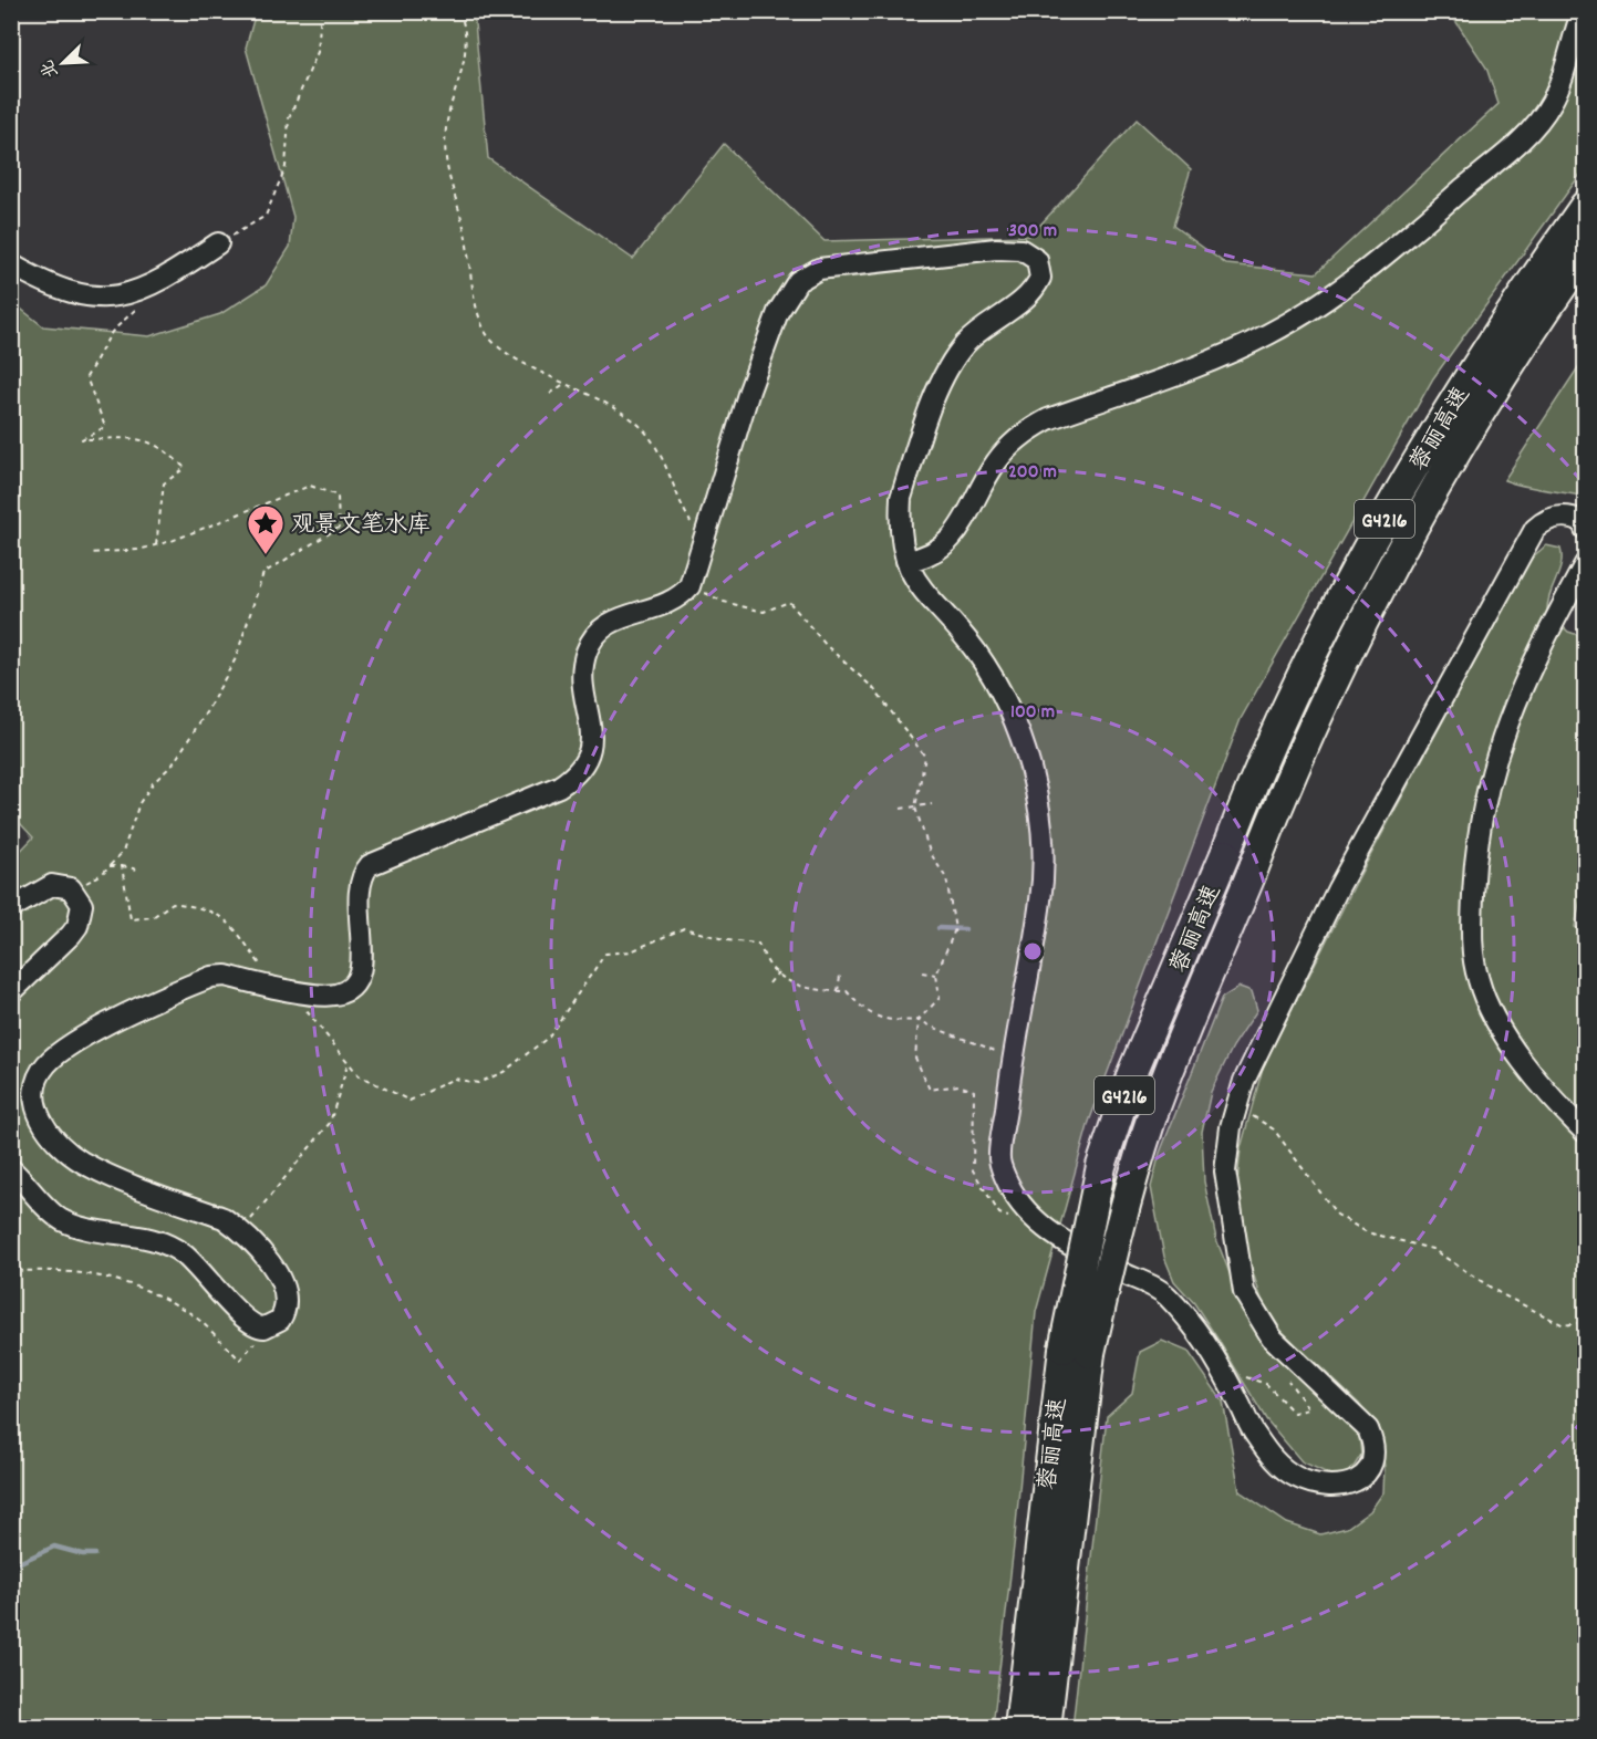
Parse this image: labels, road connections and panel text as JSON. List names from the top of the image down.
{
  "streets": {
    "highway": ["蓉丽高速", "G4216"]
  },
  "places": {
    "place": ["观景文笔水库"]
  },
  "north": "bottom left",
  "rings": ["300 m", "200 m", "100 m"]
}
